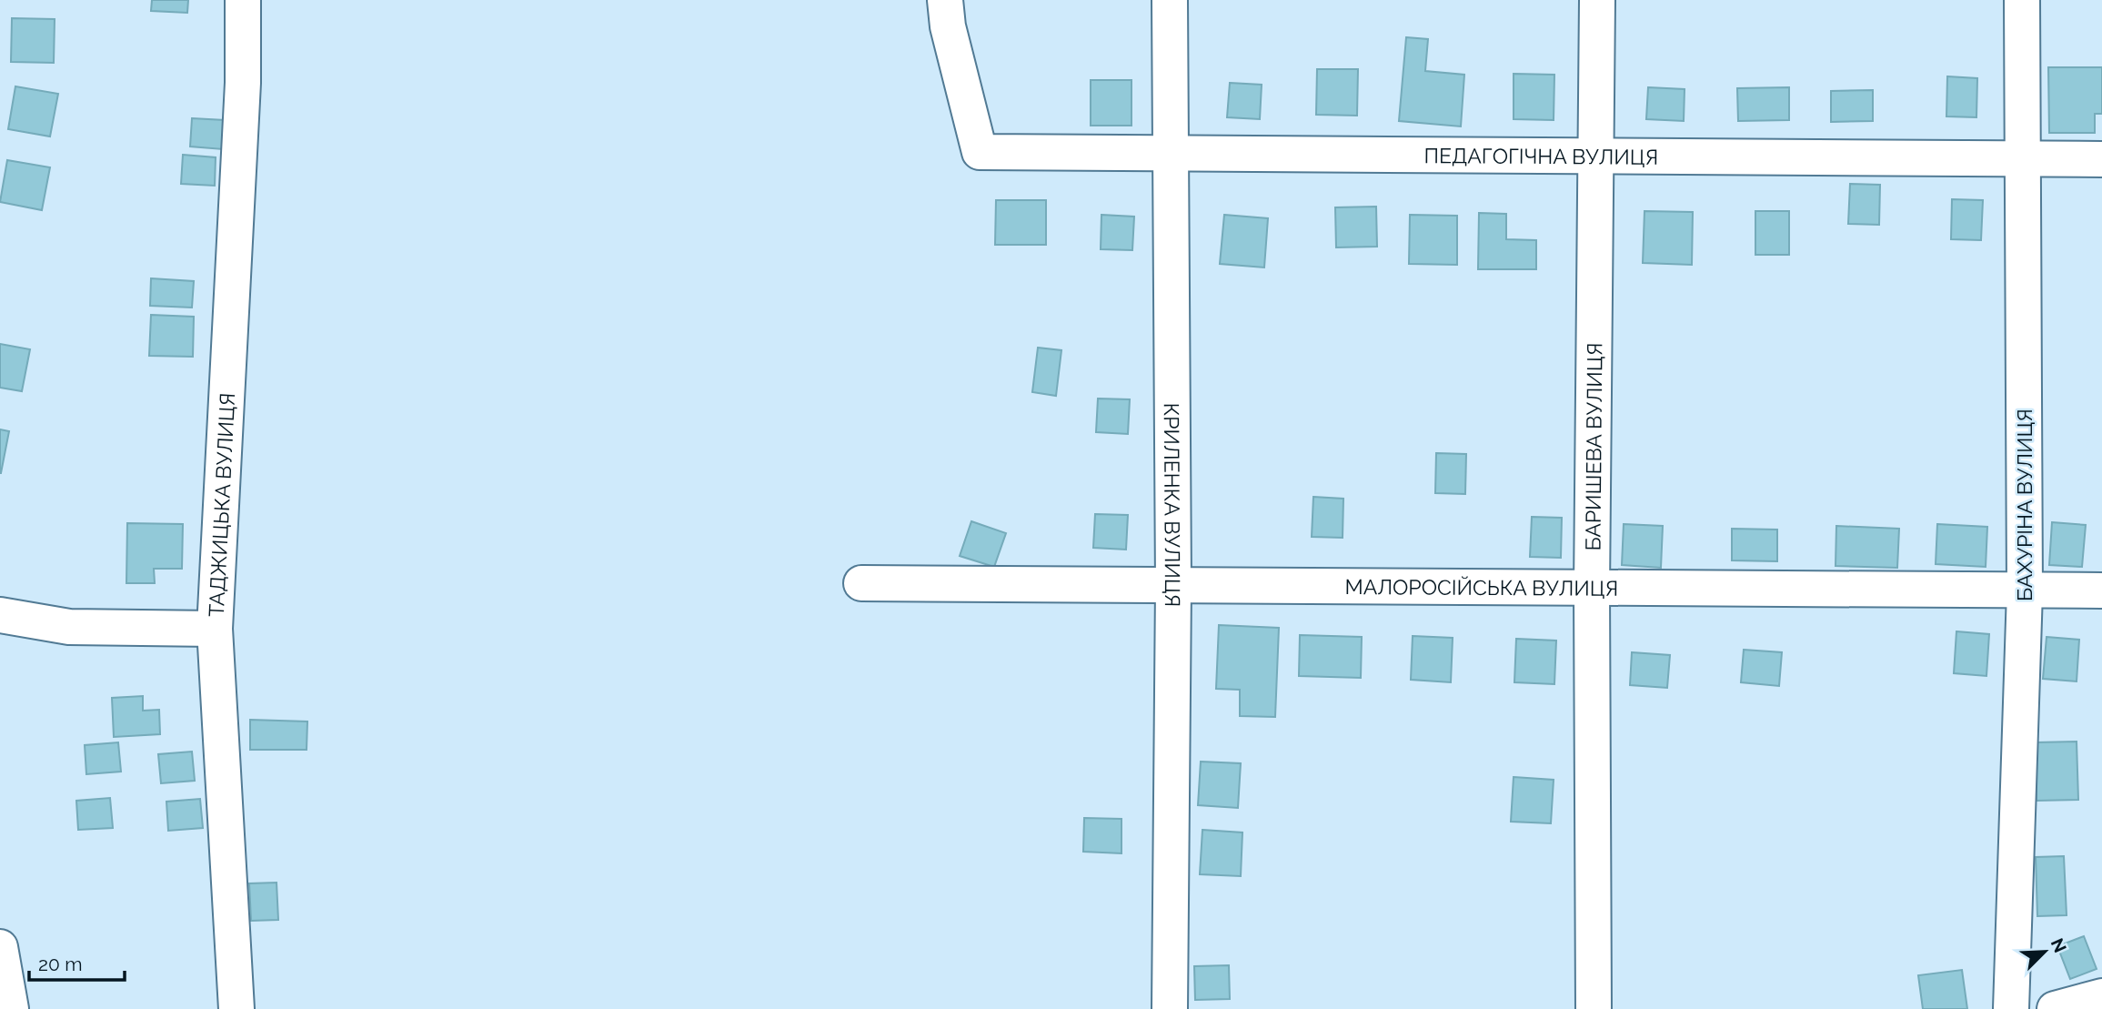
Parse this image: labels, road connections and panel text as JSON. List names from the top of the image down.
{
  "streets": {
    "street": [
      "ПЕДАГОГІЧНА ВУЛИЦЯ",
      "БАРИШЕВА ВУЛИЦЯ",
      "ТАДЖИЦЬКА ВУЛИЦЯ",
      "КРИЛЕНКА ВУЛИЦЯ",
      "БАХУРІНА ВУЛИЦЯ",
      "МАЛОРОСІЙСЬКА ВУЛИЦЯ"
    ]
  },
  "crossings": [
    ["ПЕДАГОГІЧНА ВУЛИЦЯ", "БАРИШЕВА ВУЛИЦЯ"],
    ["ПЕДАГОГІЧНА ВУЛИЦЯ", "КРИЛЕНКА ВУЛИЦЯ"],
    ["ПЕДАГОГІЧНА ВУЛИЦЯ", "БАХУРІНА ВУЛИЦЯ"],
    ["БАРИШЕВА ВУЛИЦЯ", "МАЛОРОСІЙСЬКА ВУЛИЦЯ"],
    ["КРИЛЕНКА ВУЛИЦЯ", "МАЛОРОСІЙСЬКА ВУЛИЦЯ"],
    ["БАХУРІНА ВУЛИЦЯ", "МАЛОРОСІЙСЬКА ВУЛИЦЯ"]
  ],
  "scale_bar": "20 m",
  "north": "top right"
}
